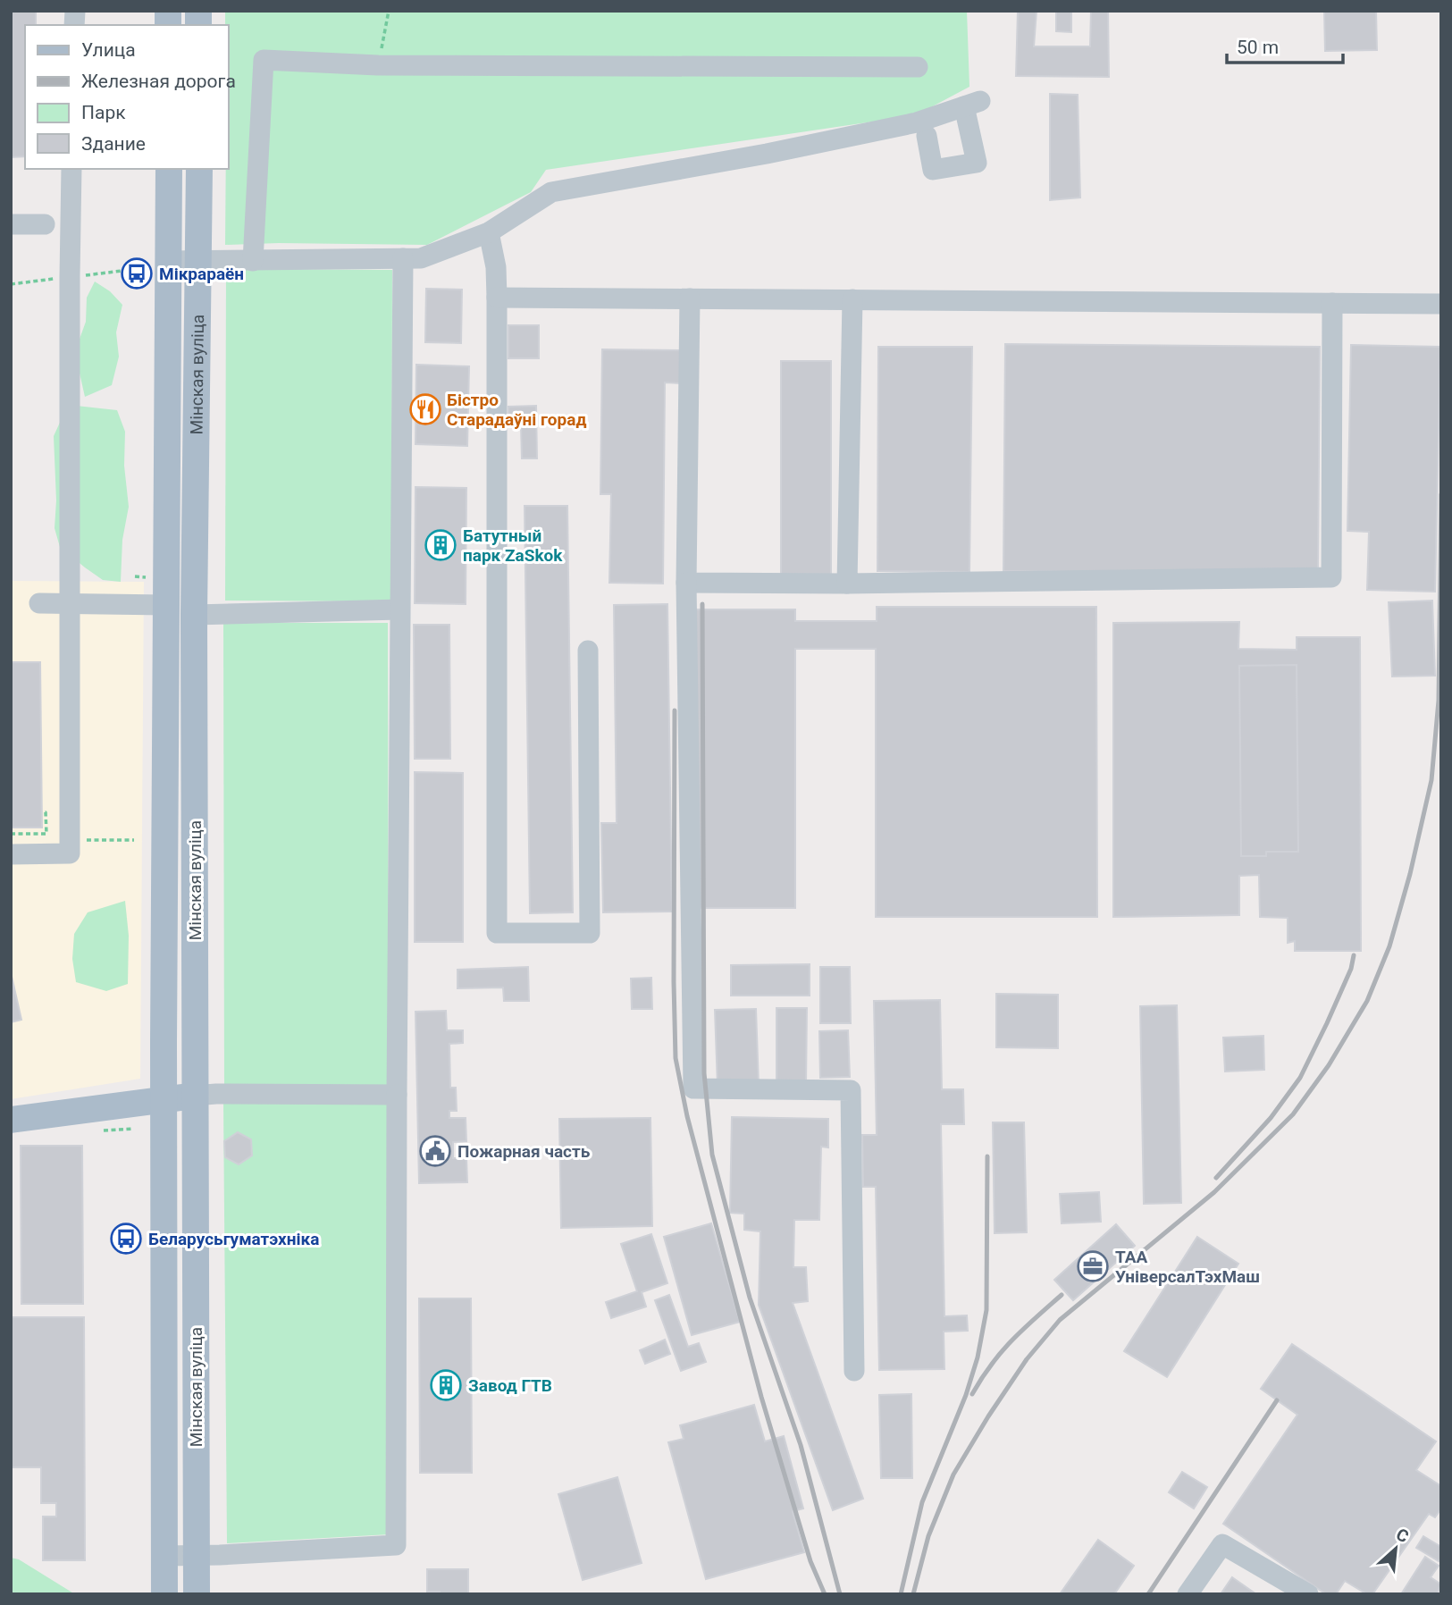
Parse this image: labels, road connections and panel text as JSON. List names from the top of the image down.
{
  "streets": {
    "main road": ["Мінская вуліца"]
  },
  "places": {
    "bus stop": ["Мікрараён", "Беларусьгуматэхніка"],
    "restaurant": ["Бістро Старадаўні горад"],
    "building": ["Батутный парк ZaSkok", "Завод ГТВ"],
    "public building": ["Пожарная часть"],
    "office": ["ТАА УніверсалТэхМаш"]
  },
  "legend": [
    "Улица",
    "Железная дорога",
    "Парк",
    "Здание"
  ],
  "scale_bar": "50 m",
  "north": "top right"
}
